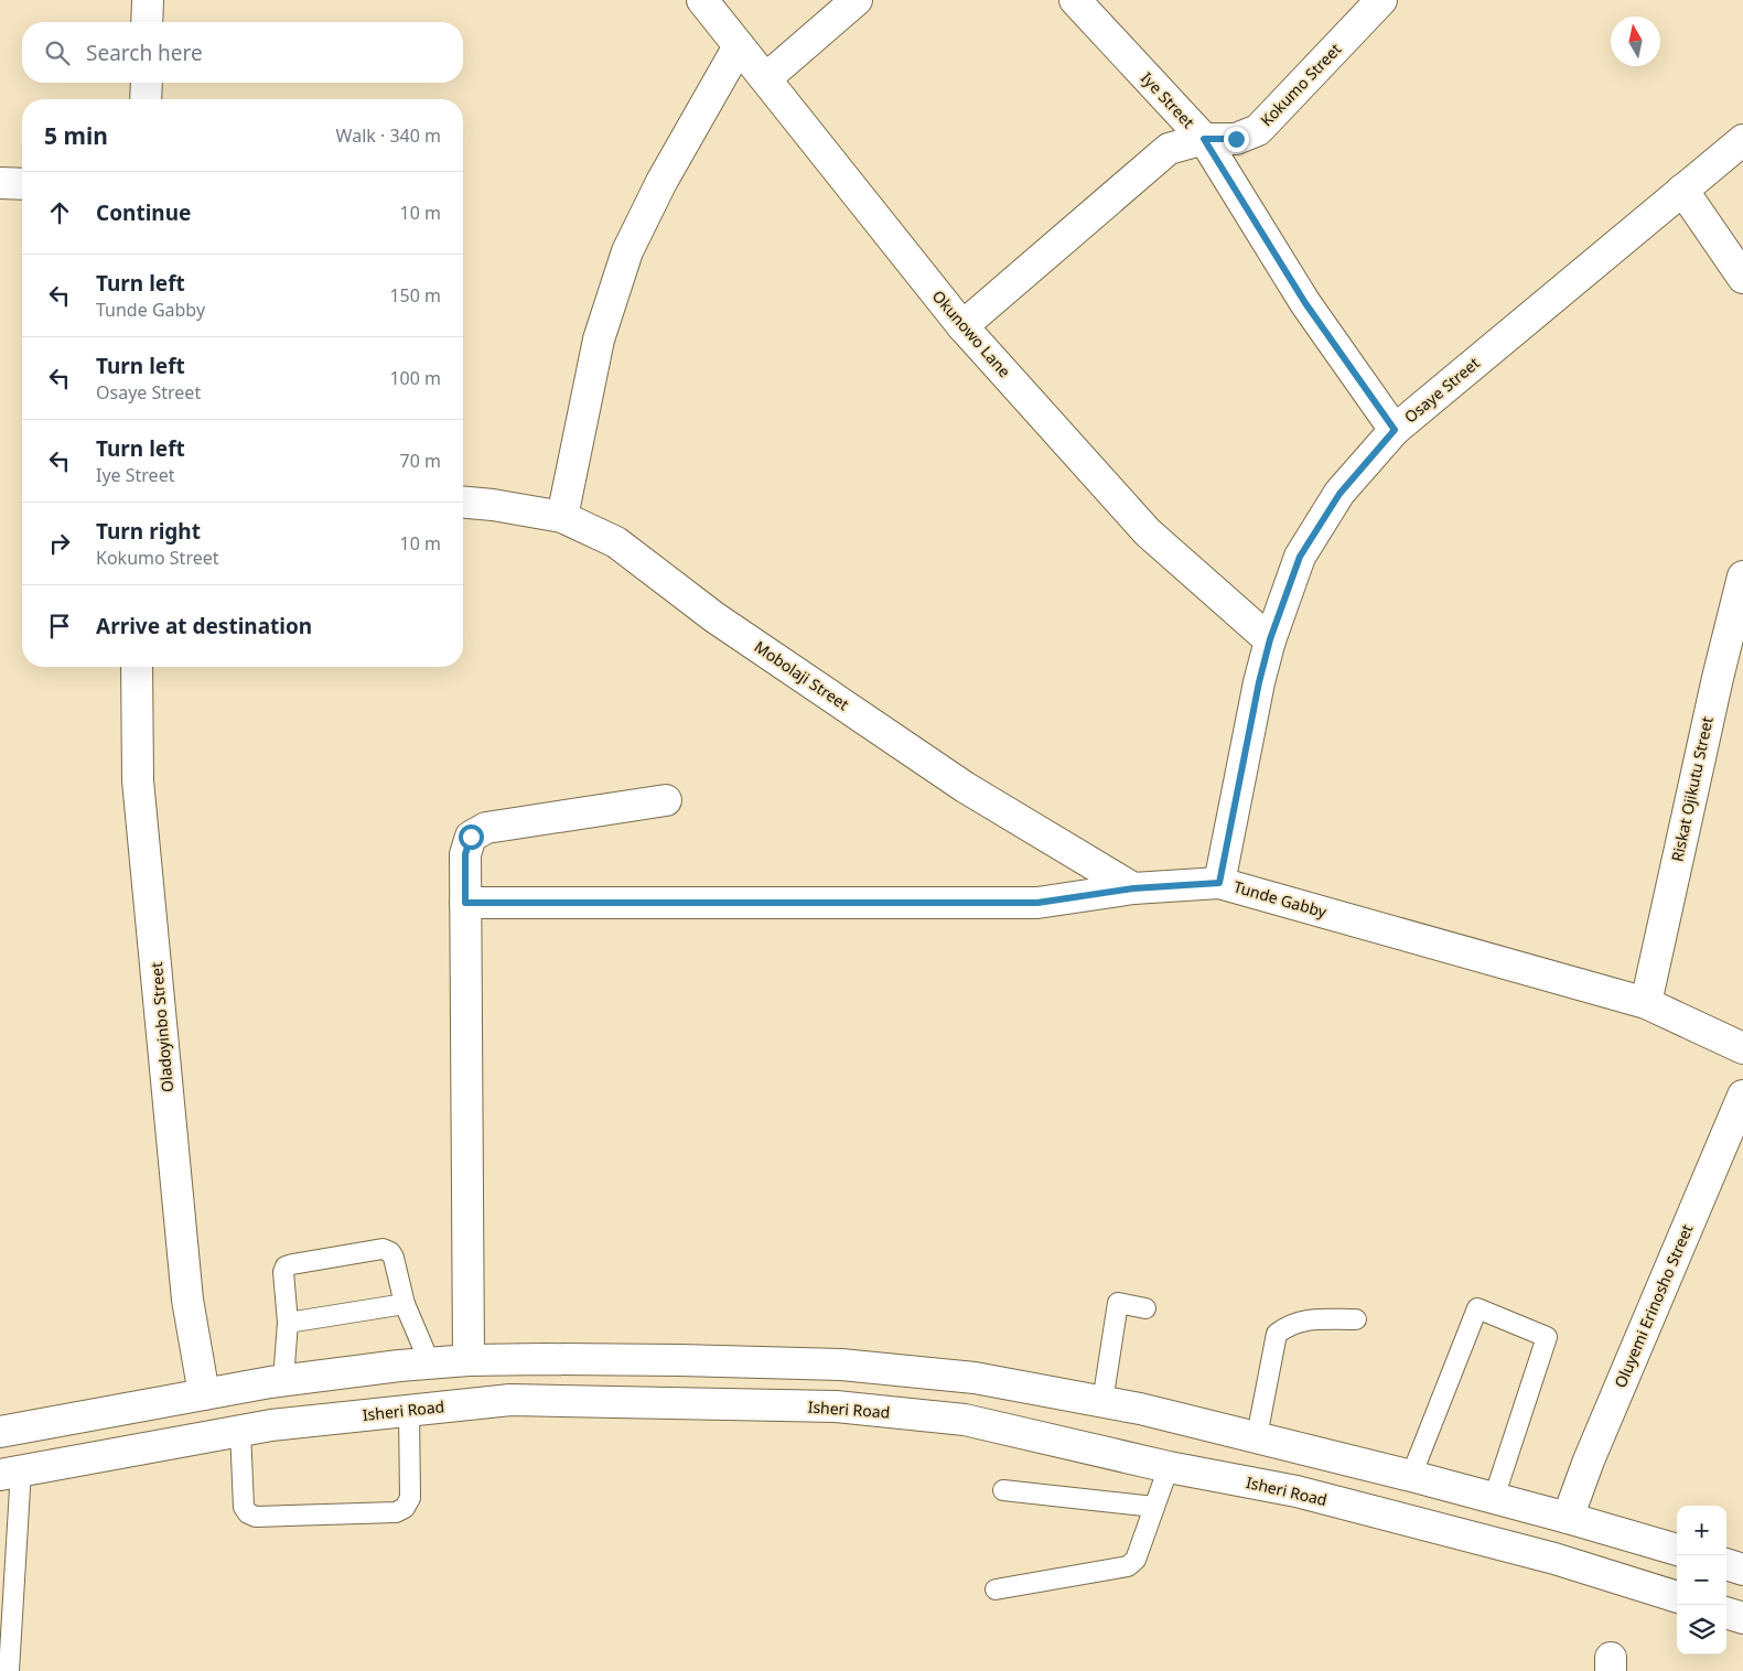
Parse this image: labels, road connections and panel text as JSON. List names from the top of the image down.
{
  "streets": {
    "street": [
      "Kokumo Street",
      "Iye Street",
      "Okunowo Lane",
      "Osaye Street",
      "Mobolaji Street",
      "Riskat Ojikutu Street",
      "Tunde Gabby",
      "Oladoyinbo Street",
      "Oluyemi Erinosho Street",
      "Isheri Road"
    ]
  },
  "crossings": [
    ["Kokumo Street", "Iye Street"],
    ["Kokumo Street", "Okunowo Lane"],
    ["Iye Street", "Osaye Street"],
    ["Okunowo Lane", "Osaye Street"],
    ["Osaye Street", "Tunde Gabby"],
    ["Mobolaji Street", "Tunde Gabby"],
    ["Riskat Ojikutu Street", "Tunde Gabby"]
  ],
  "north": "top",
  "page": {
    "search": "Search here",
    "heading": ["5 min", "Walk · 340 m"],
    "list": [
      ["Continue", "10 m"],
      ["Turn left", "Tunde Gabby", "150 m"],
      ["Turn left", "Osaye Street", "100 m"],
      ["Turn left", "Iye Street", "70 m"],
      ["Turn right", "Kokumo Street", "10 m"],
      "Arrive at destination"
    ],
    "map_buttons": ["+", "−"]
  }
}
